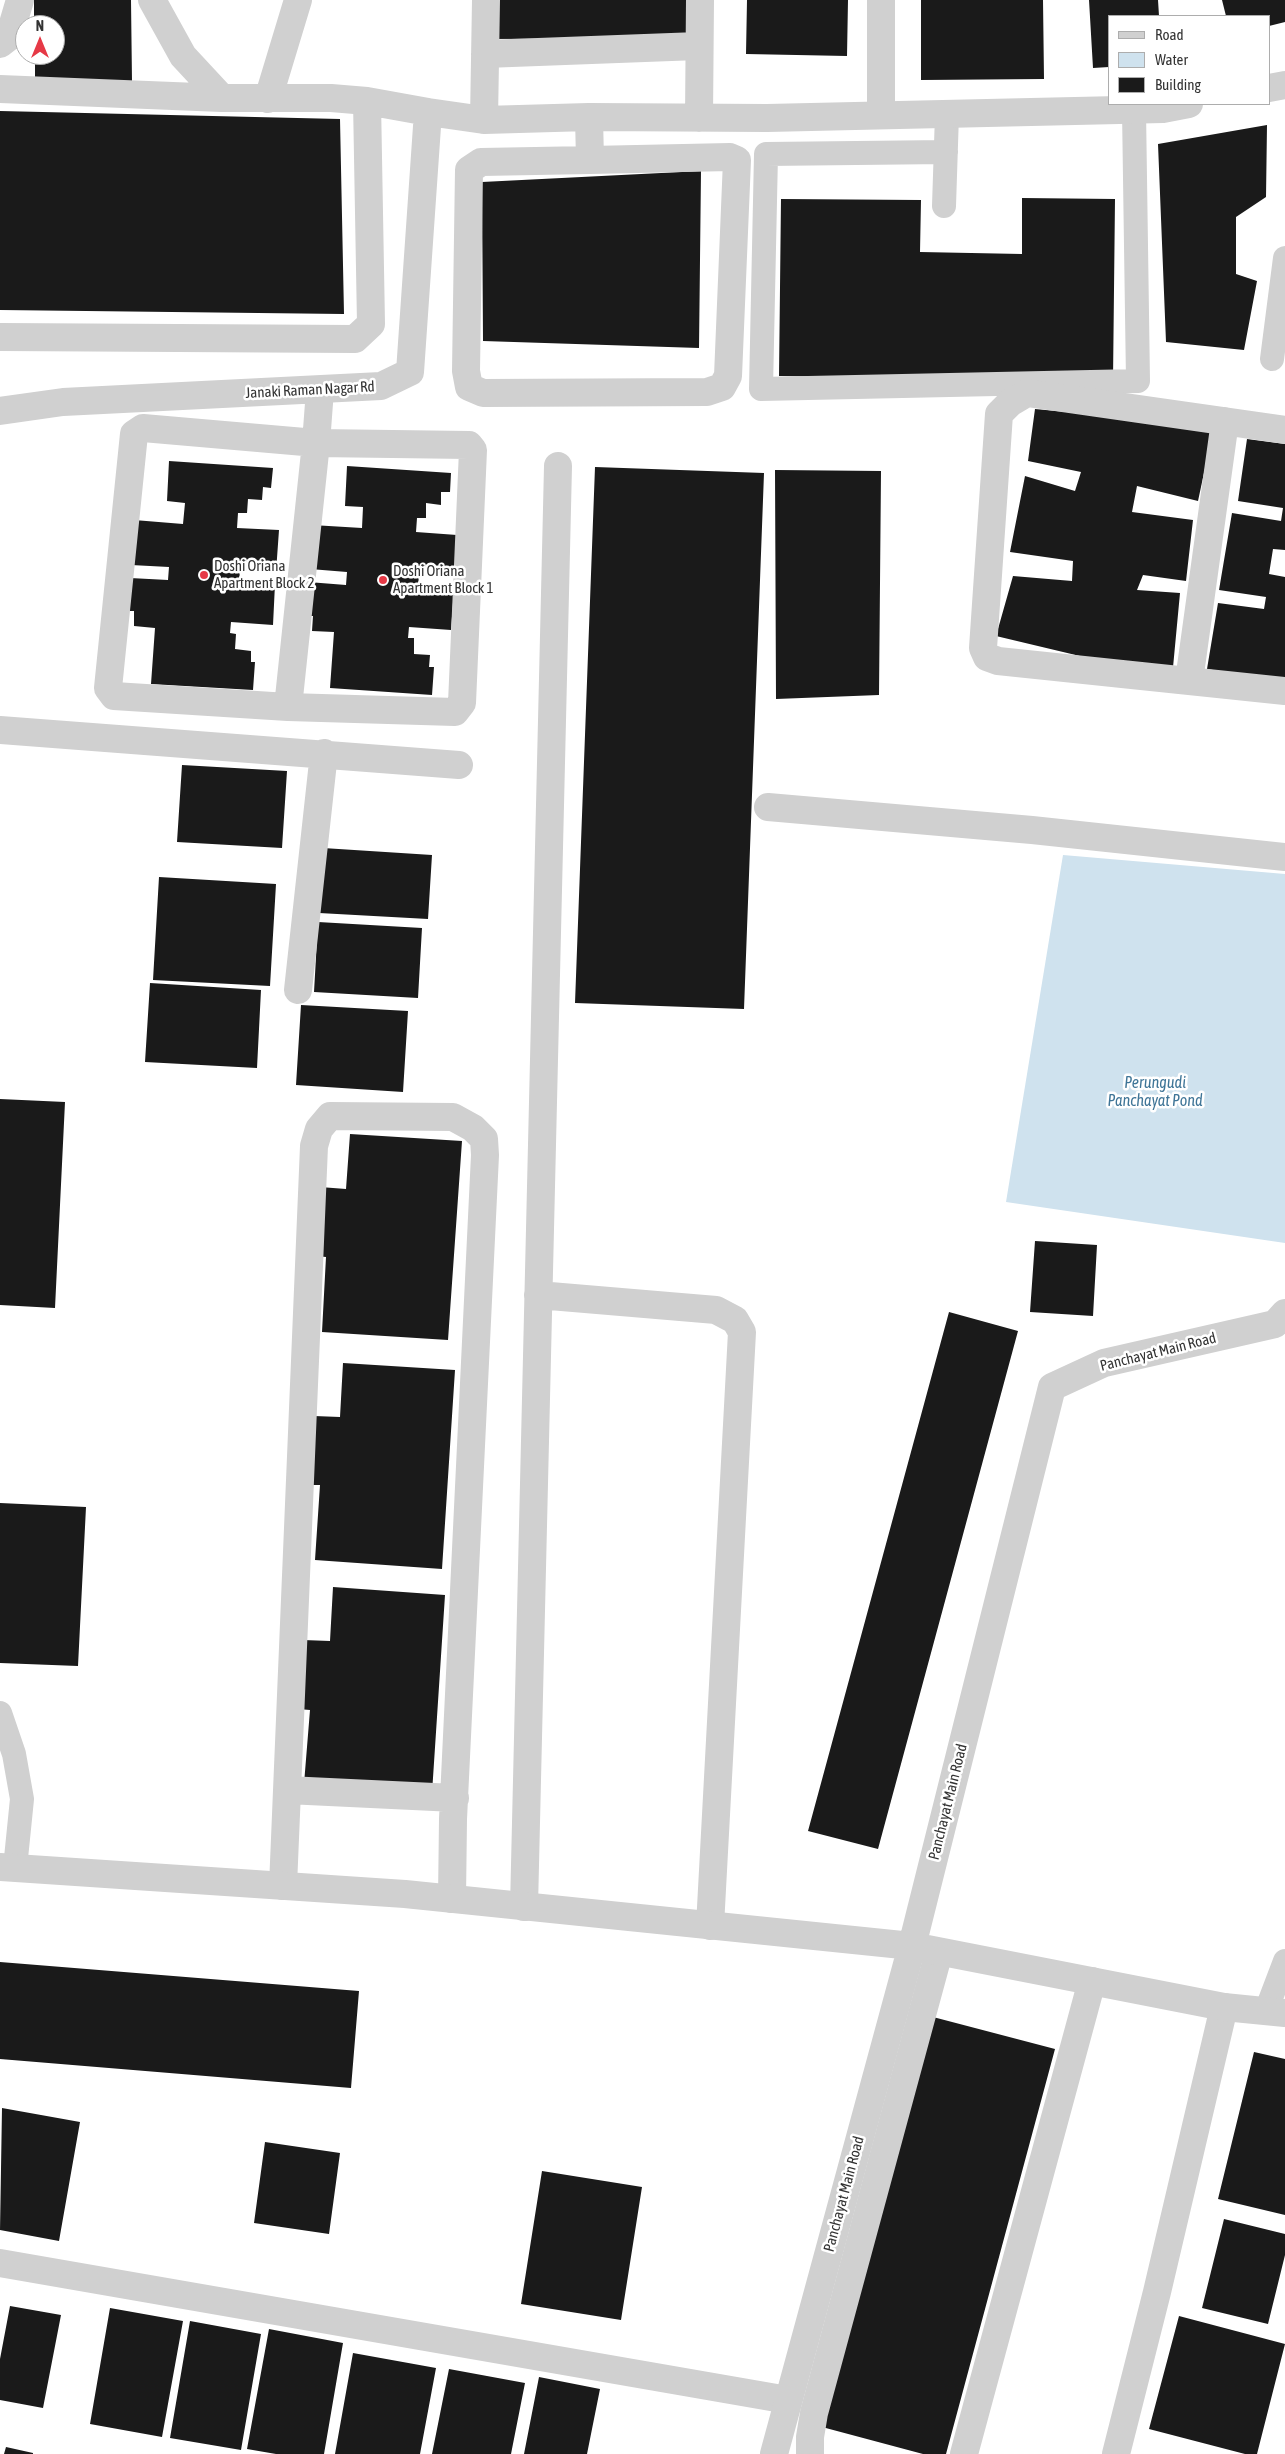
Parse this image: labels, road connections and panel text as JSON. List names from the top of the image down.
{
  "streets": {
    "street": ["Janaki Raman Nagar Rd", "Panchayat Main Road"]
  },
  "water": ["Perungudi Panchayat Pond"],
  "places": ["Doshi Oriana Apartment Block 2", "Doshi Oriana Apartment Block 1"],
  "legend": ["Road", "Water", "Building"],
  "north": "top"
}
